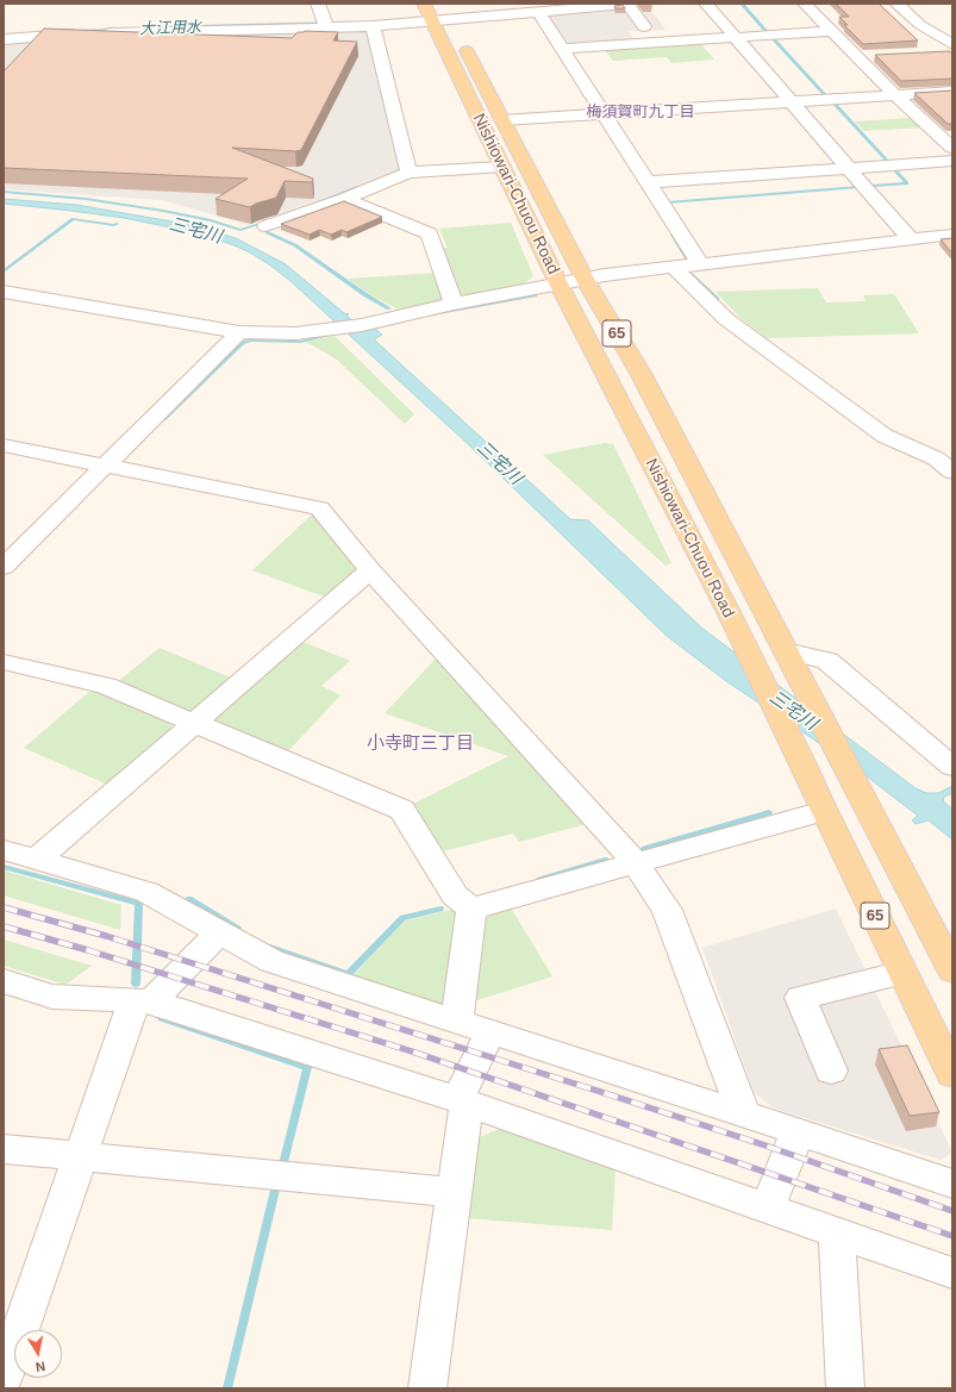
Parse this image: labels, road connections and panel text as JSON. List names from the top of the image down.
{
  "streets": {
    "main road": ["Nishiowari-Chuou Road", "65"]
  },
  "districts": ["梅須賀町九丁目", "小寺町三丁目"],
  "water": ["大江用水", "三宅川"],
  "north": "bottom"
}
